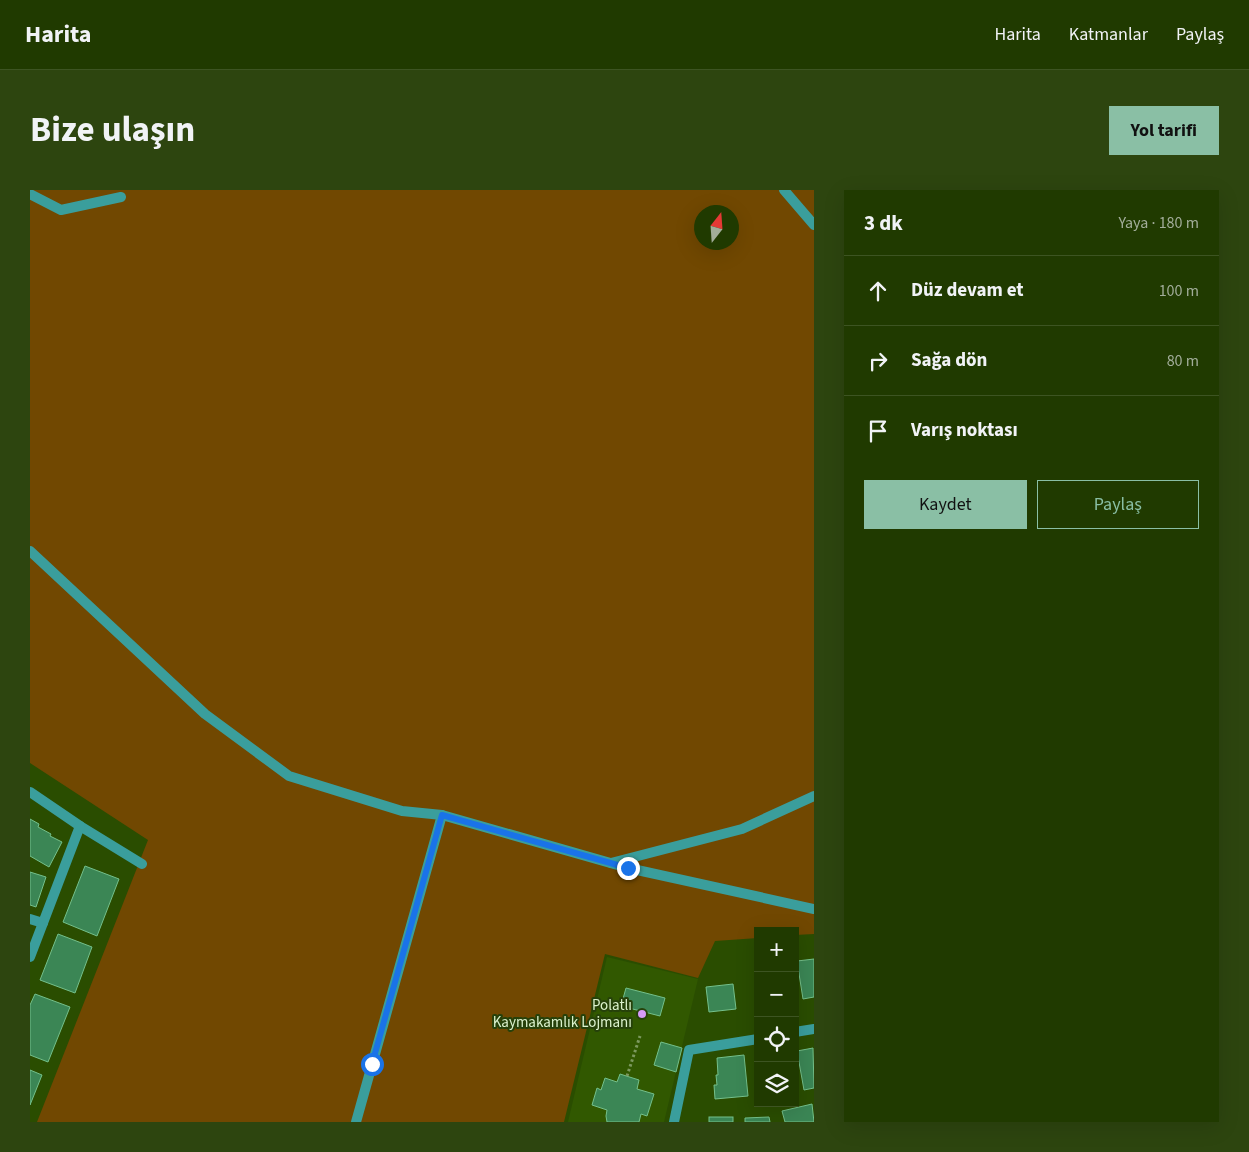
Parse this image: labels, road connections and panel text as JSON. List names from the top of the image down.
{
  "places": ["Polatlı Kaymakamlık Lojmanı"],
  "north": "top",
  "page": {
    "header": "Harita",
    "nav": ["Harita", "Katmanlar", "Paylaş"],
    "title": "Bize ulaşın",
    "buttons": [
      "Yol tarifi",
      ["Kaydet", "Paylaş"]
    ],
    "heading": ["3 dk", "Yaya · 180 m"],
    "list": [
      ["Düz devam et", "100 m"],
      ["Sağa dön", "80 m"],
      "Varış noktası"
    ],
    "map_buttons": ["+", "−"]
  }
}
